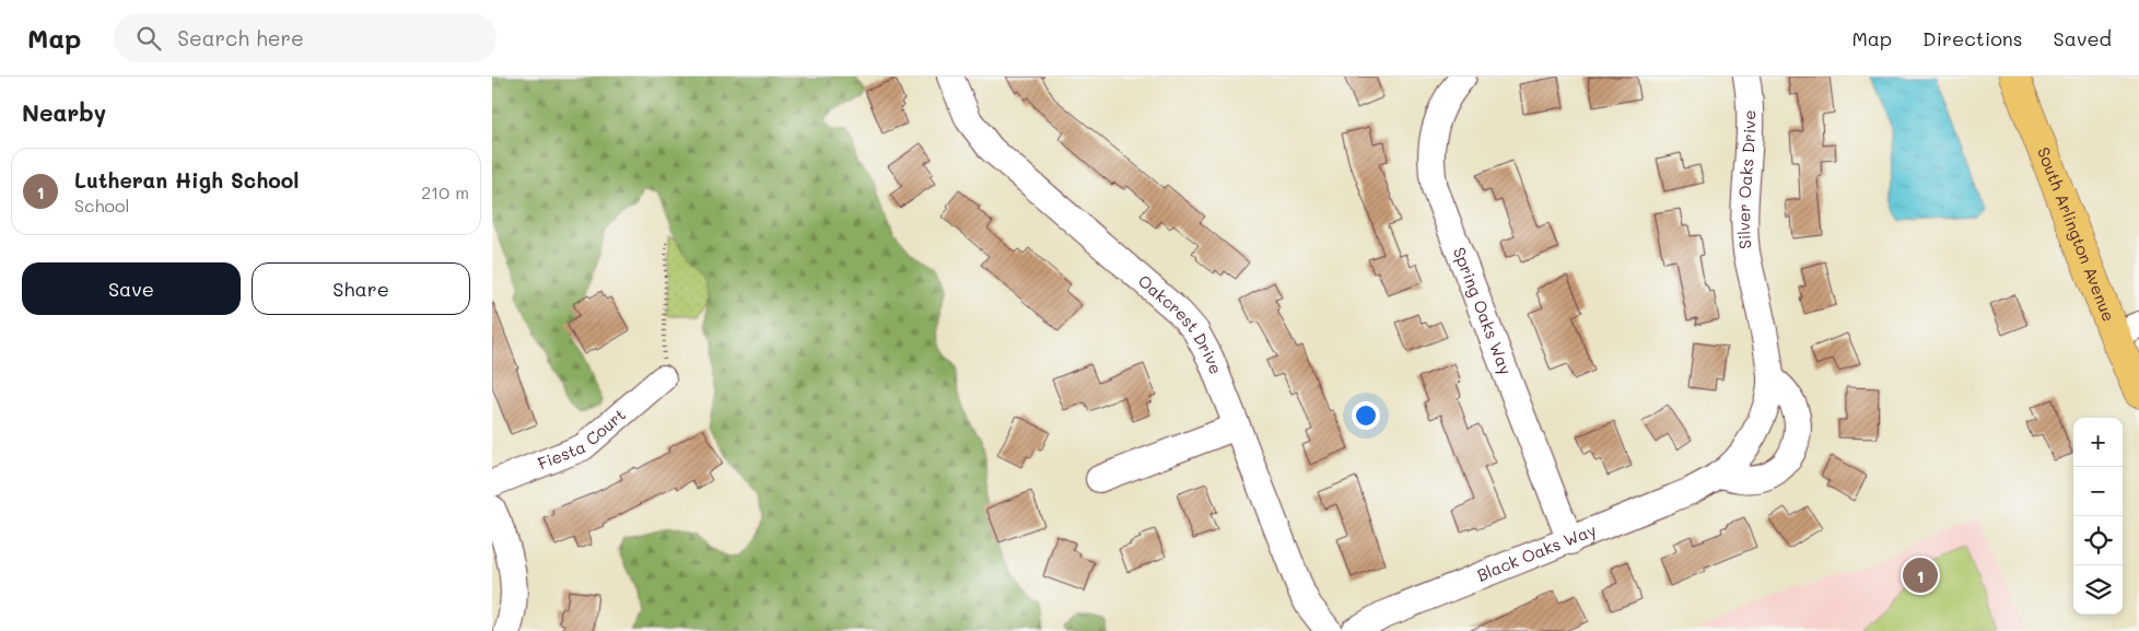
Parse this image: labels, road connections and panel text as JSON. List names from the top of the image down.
{
  "streets": {
    "main road": ["South Arlington Avenue"],
    "street": [
      "Silver Oaks Drive",
      "Spring Oaks Way",
      "Oakcrest Drive",
      "Fiesta Court",
      "Black Oaks Way"
    ]
  },
  "crossings": [
    ["Silver Oaks Drive", "Black Oaks Way"],
    ["Spring Oaks Way", "Black Oaks Way"]
  ],
  "page": {
    "header": "Map",
    "search": "Search here",
    "nav": ["Map", "Directions", "Saved"],
    "heading": "Nearby",
    "list": [
      {
        "mark": "1",
        "name": "Lutheran High School",
        "note": "School",
        "value": "210 m"
      }
    ],
    "buttons": ["Save", "Share"],
    "map_buttons": ["+", "−"],
    "pins": "1"
  }
}
